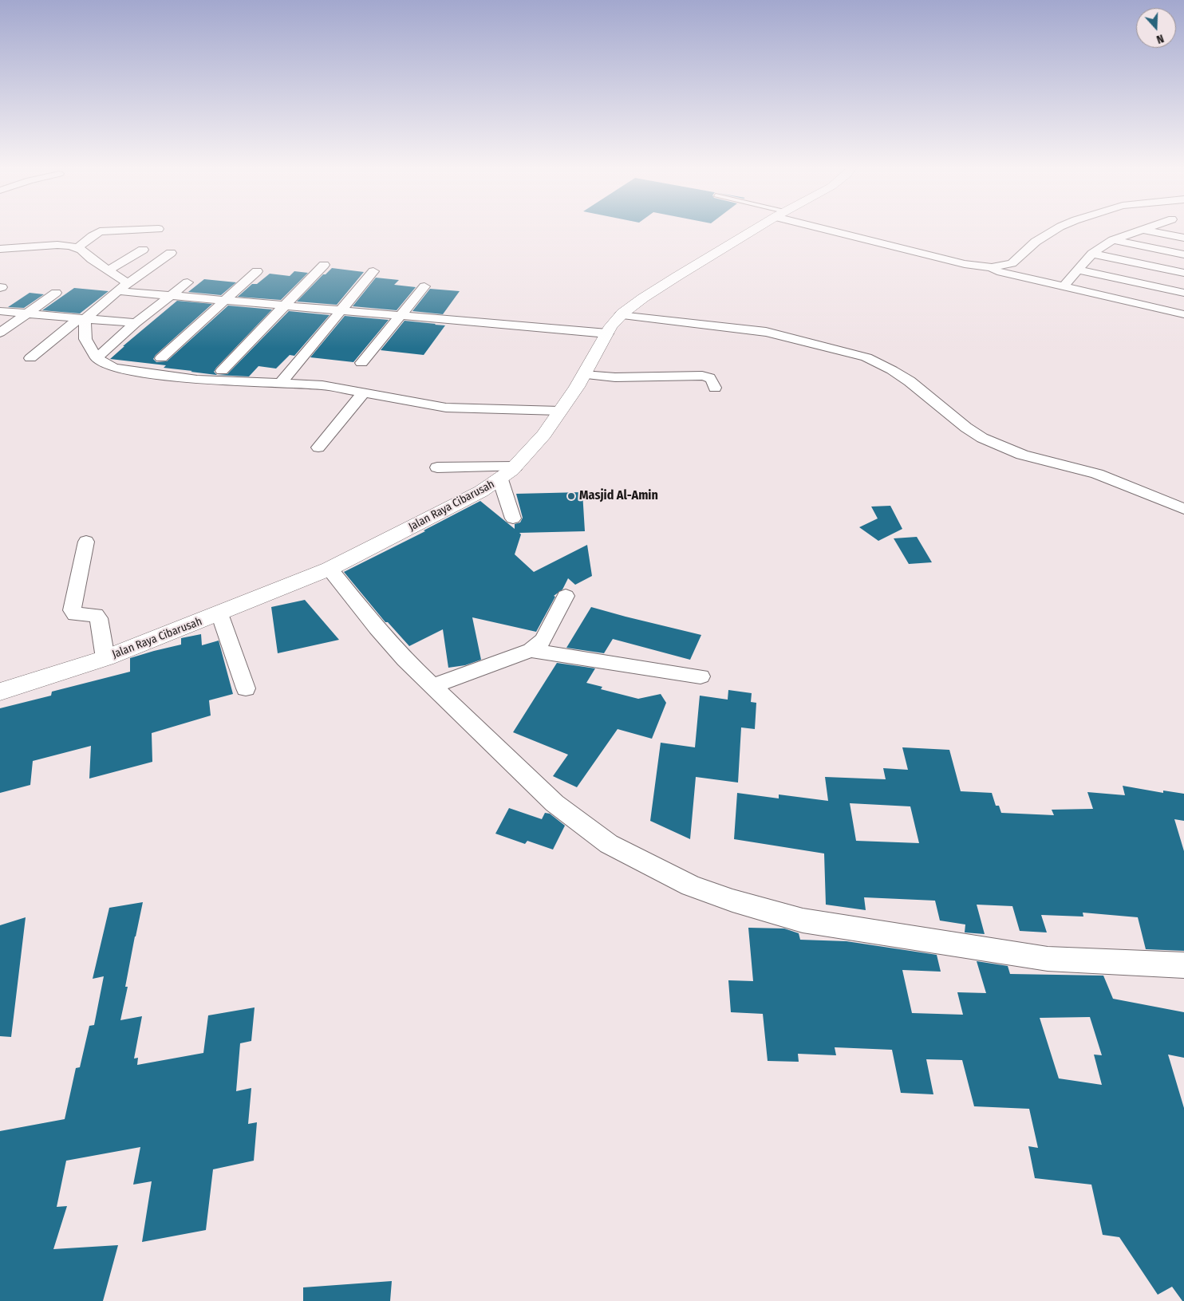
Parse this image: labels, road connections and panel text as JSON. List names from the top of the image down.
{
  "streets": {
    "main road": ["Jalan Raya Cibarusah"]
  },
  "places": ["Masjid Al-Amin"],
  "north": "bottom"
}
